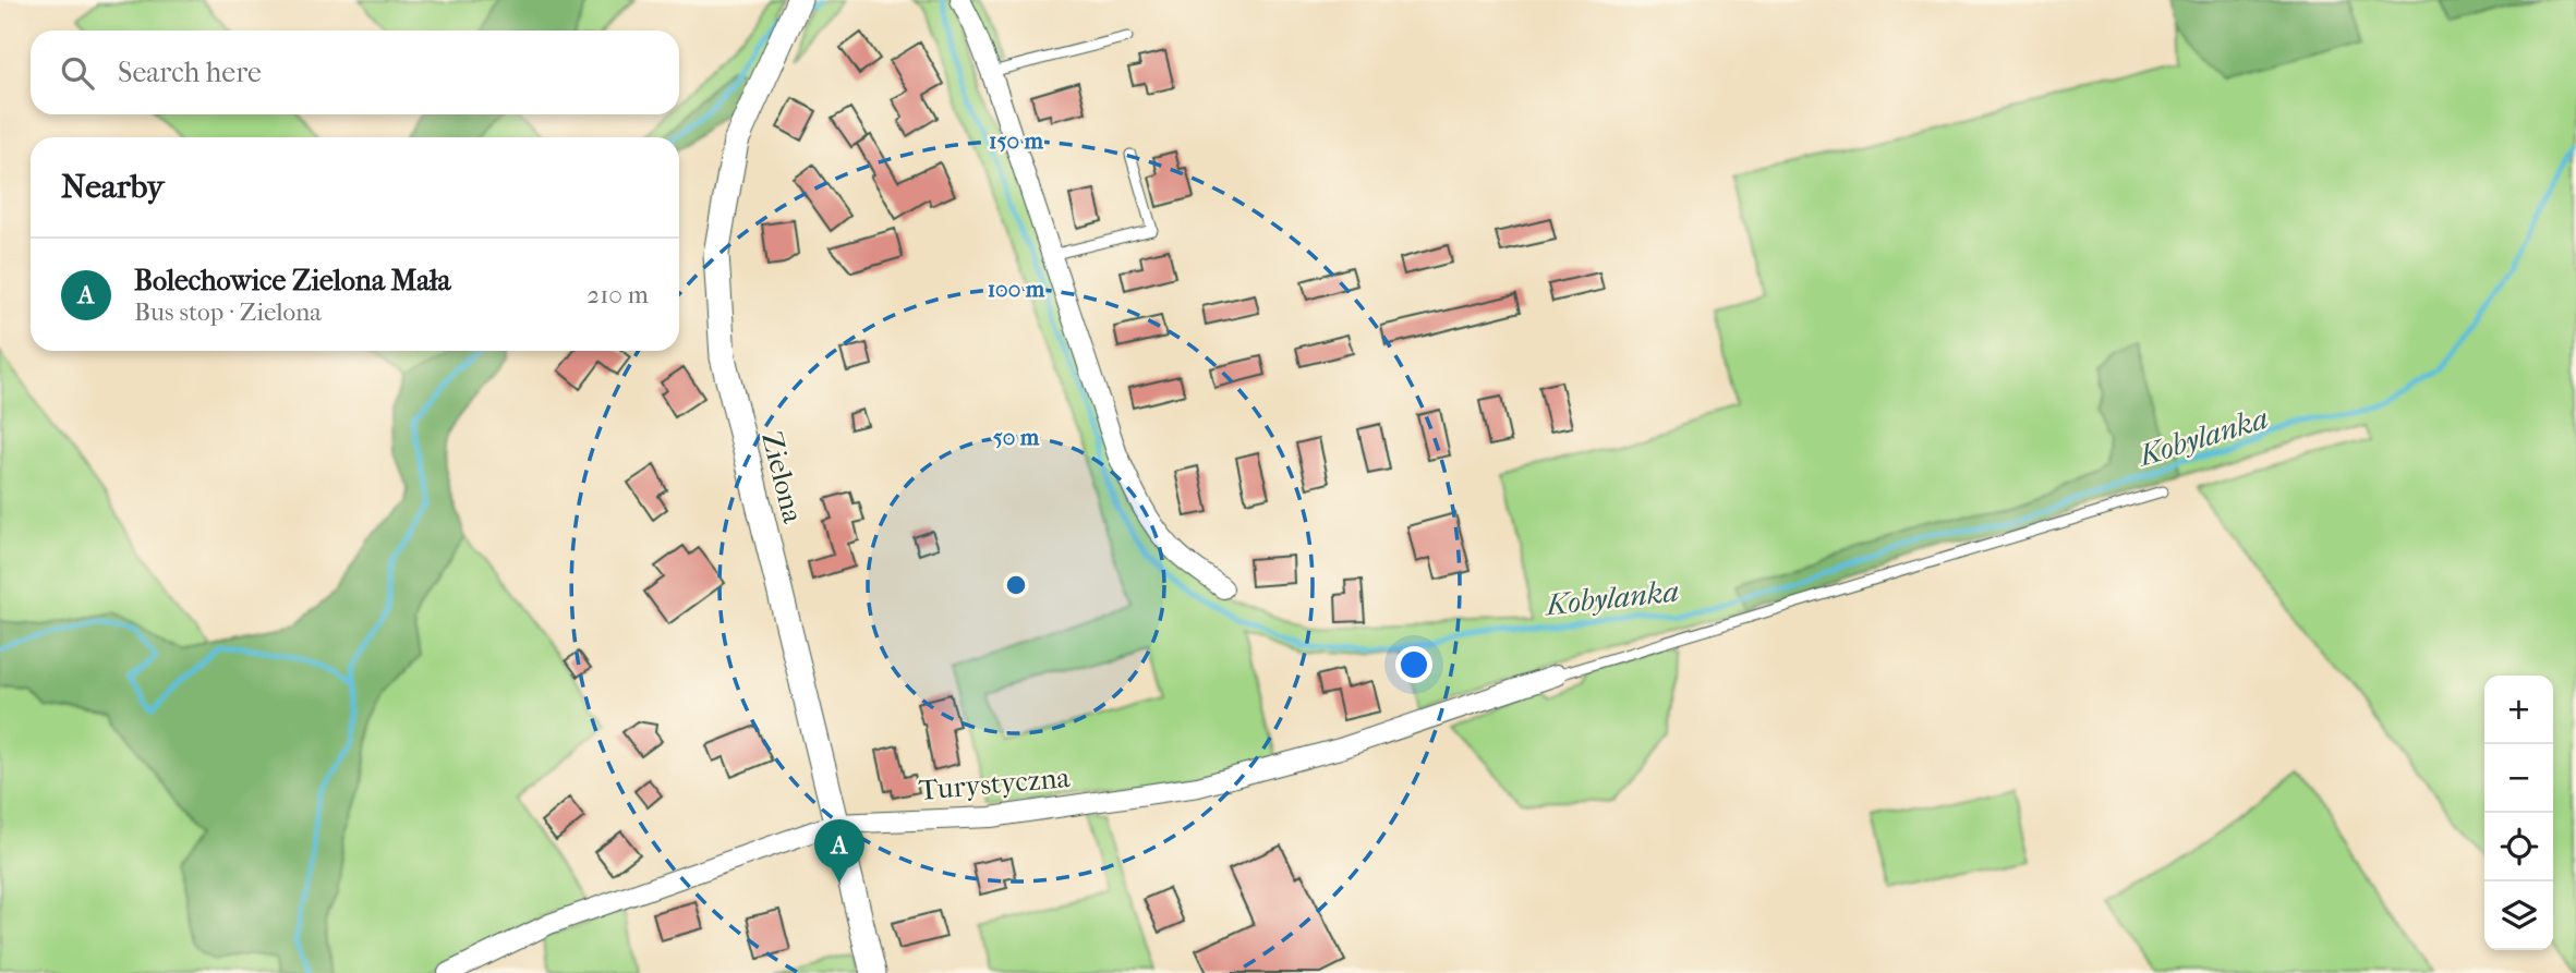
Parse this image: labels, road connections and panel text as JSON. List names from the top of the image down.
{
  "streets": {
    "street": ["Zielona", "Turystyczna"]
  },
  "crossings": [
    ["Zielona", "Turystyczna"]
  ],
  "water": ["Kobylanka"],
  "page": {
    "search": "Search here",
    "heading": "Nearby",
    "list": [
      {
        "mark": "A",
        "name": "Bolechowice Zielona Mała",
        "note": "Bus stop · Zielona",
        "value": "210 m"
      }
    ],
    "map_buttons": ["+", "−"],
    "pins": "A"
  },
  "rings": ["150 m", "100 m", "50 m"]
}
